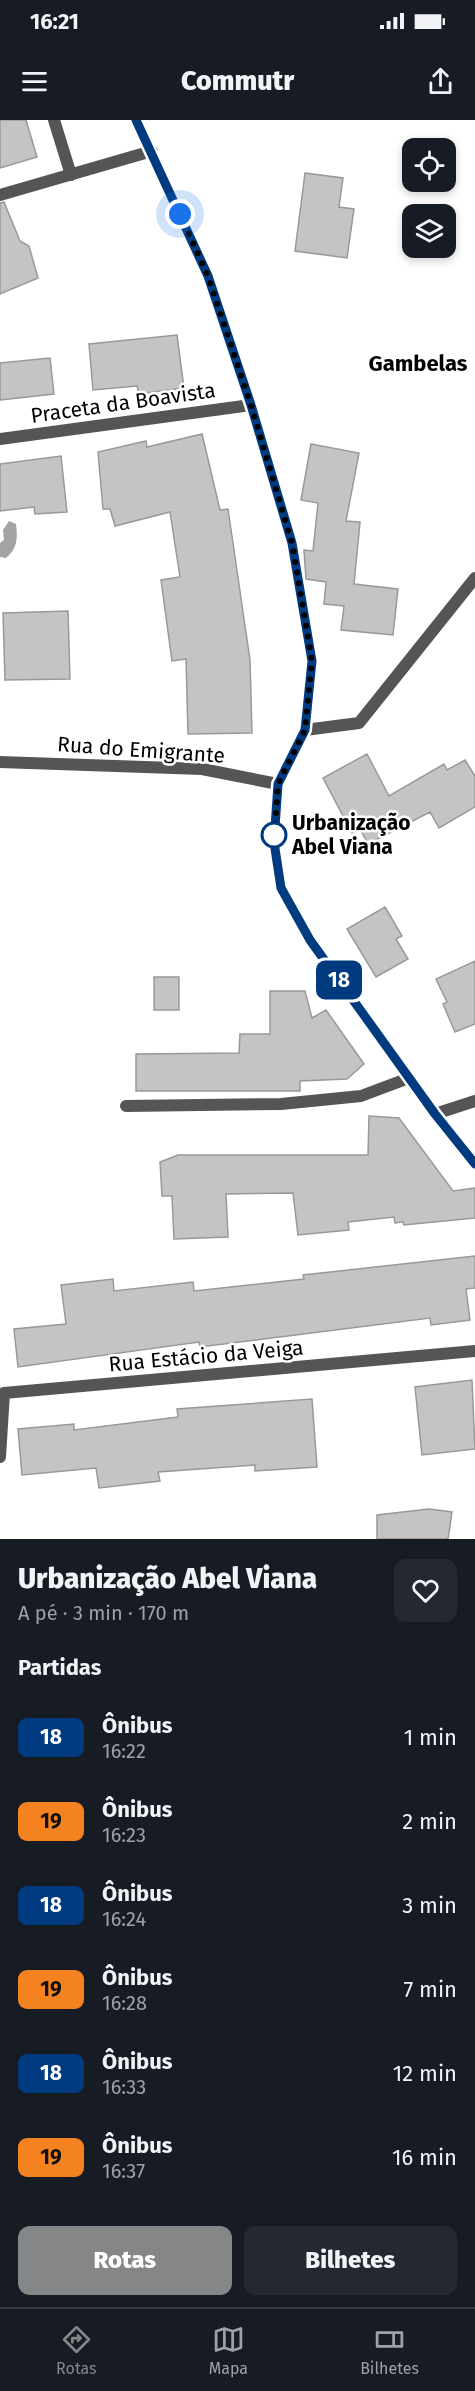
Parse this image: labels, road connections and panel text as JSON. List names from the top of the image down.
{
  "streets": {
    "street": ["Praceta da Boavista", "Rua do Emigrante", "Rua Estácio da Veiga"]
  },
  "districts": ["Gambelas"],
  "places": ["Urbanização Abel Viana"],
  "lines": ["bus line 18"],
  "page": {
    "status": "16:21",
    "header": "Commutr",
    "on_map": "18",
    "heading": [
      ["Urbanização Abel Viana", "A pé · 3 min · 170 m"],
      "Partidas"
    ],
    "list": [
      {
        "mark": "18",
        "name": "Ônibus",
        "note": "16:22",
        "value": "1 min"
      },
      {
        "mark": "19",
        "name": "Ônibus",
        "note": "16:23",
        "value": "2 min"
      },
      {
        "mark": "18",
        "name": "Ônibus",
        "note": "16:24",
        "value": "3 min"
      },
      {
        "mark": "19",
        "name": "Ônibus",
        "note": "16:28",
        "value": "7 min"
      },
      {
        "mark": "18",
        "name": "Ônibus",
        "note": "16:33",
        "value": "12 min"
      },
      {
        "mark": "19",
        "name": "Ônibus",
        "note": "16:37",
        "value": "16 min"
      }
    ],
    "buttons": ["Rotas", "Bilhetes"],
    "tabs": ["Rotas", "Mapa", "Bilhetes"]
  }
}
